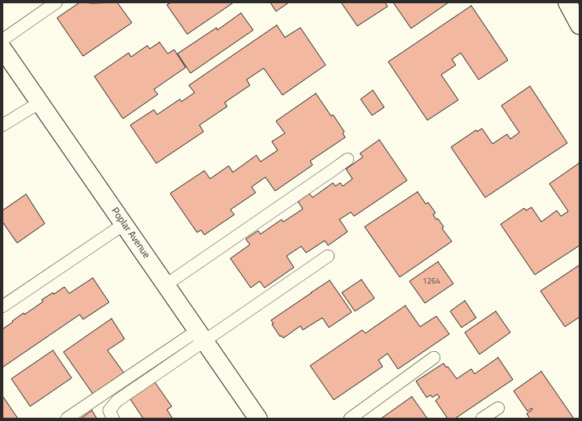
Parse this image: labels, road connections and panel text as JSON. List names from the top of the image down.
{
  "streets": {
    "street": ["Poplar Avenue"]
  },
  "house_numbers": ["1264"]
}
